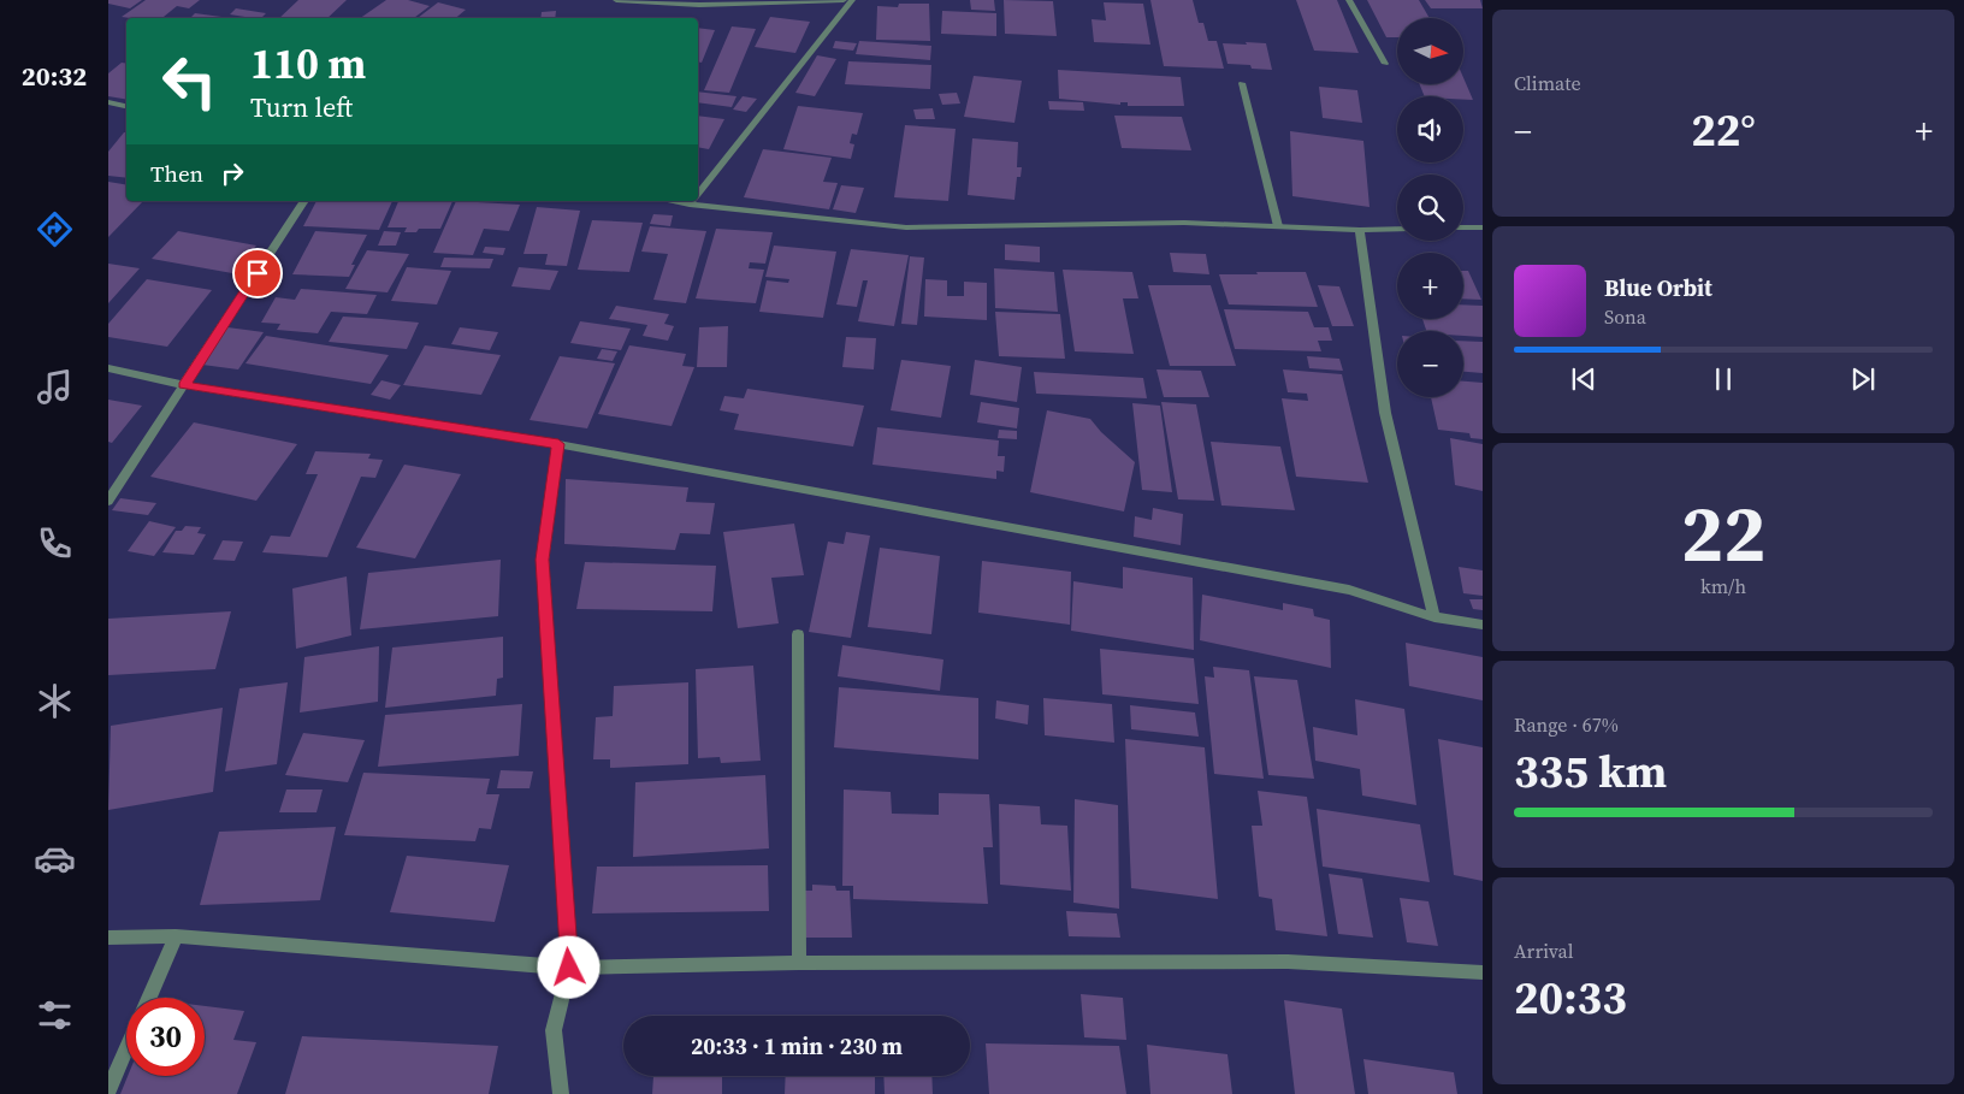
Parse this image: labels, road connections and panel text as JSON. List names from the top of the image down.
{
  "north": "right",
  "page": {
    "tabs": "20:32",
    "tile": [
      "Climate",
      ["22", "km/h"],
      ["Range · 67%", "335 km"],
      ["Arrival", "20:33"]
    ],
    "map_buttons": ["+", "−"],
    "turn": ["110 m", "Turn left"],
    "heat": ["−", "22°", "+"],
    "then": "Then",
    "song": ["Blue Orbit", "Sona"],
    "limit": "30",
    "trip": "20:33 · 1 min · 230 m"
  }
}
